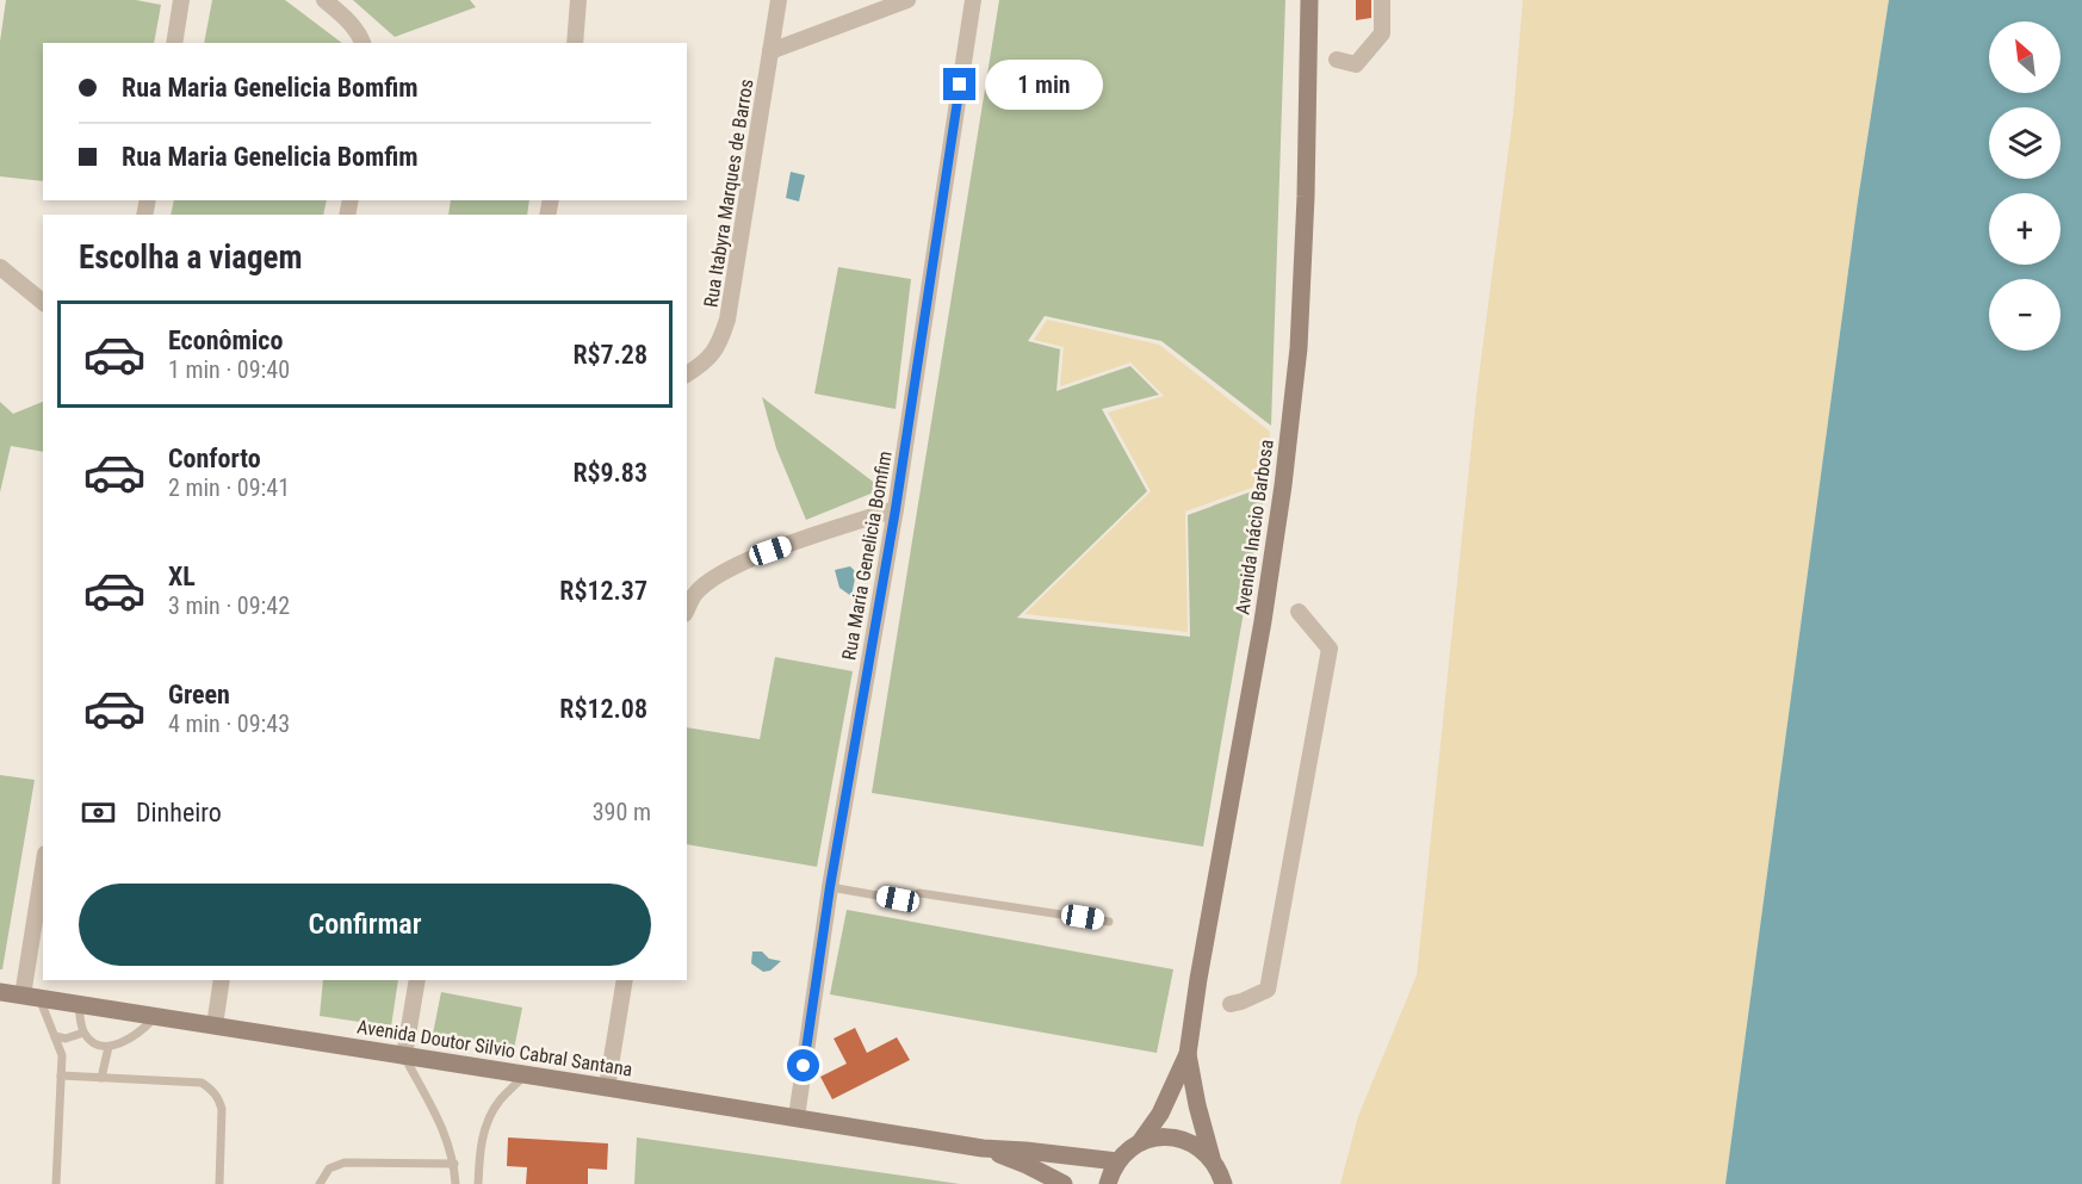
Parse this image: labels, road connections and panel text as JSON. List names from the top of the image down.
{
  "streets": {
    "main road": ["Avenida Inácio Barbosa", "Avenida Doutor Silvio Cabral Santana"],
    "street": ["Rua Itabyra Marques de Barros", "Rua Maria Genelicia Bomfim"]
  },
  "crossings": [
    ["Avenida Inácio Barbosa", "Avenida Doutor Silvio Cabral Santana"],
    ["Rua Maria Genelicia Bomfim", "Avenida Doutor Silvio Cabral Santana"]
  ],
  "north": "top left",
  "page": {
    "map_buttons": ["+", "−"],
    "banner": ["Rua Maria Genelicia Bomfim", "Rua Maria Genelicia Bomfim"],
    "bubble": "1 min",
    "heading": "Escolha a viagem",
    "list": [
      {
        "name": "Econômico",
        "note": "1 min · 09:40",
        "value": "R$7.28"
      },
      {
        "name": "Conforto",
        "note": "2 min · 09:41",
        "value": "R$9.83"
      },
      {
        "name": "XL",
        "note": "3 min · 09:42",
        "value": "R$12.37"
      },
      {
        "name": "Green",
        "note": "4 min · 09:43",
        "value": "R$12.08"
      }
    ],
    "pay": ["Dinheiro", "390 m"],
    "buttons": "Confirmar"
  }
}
